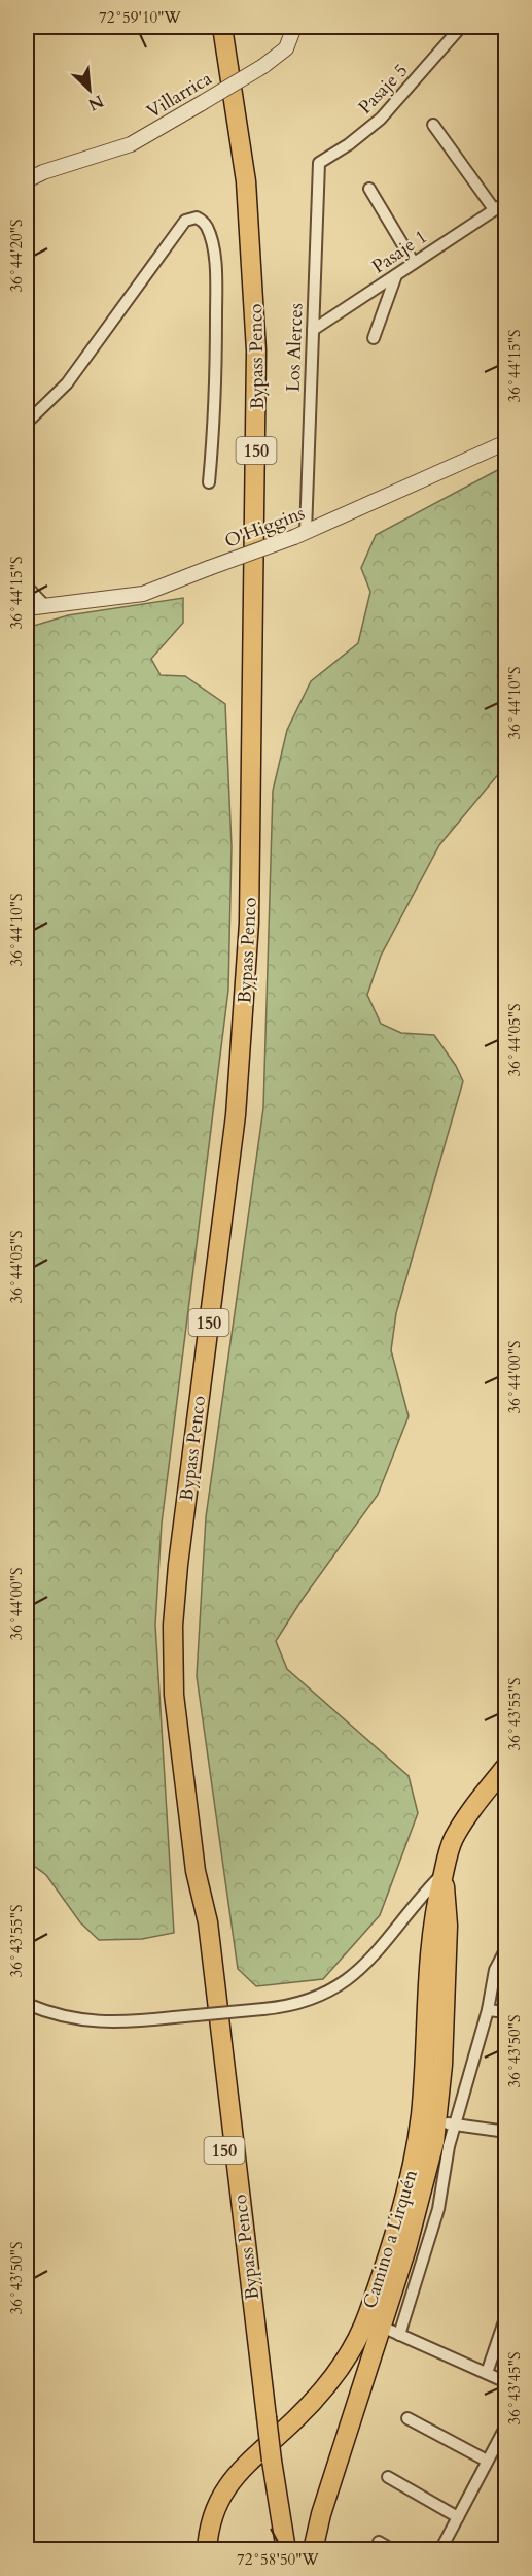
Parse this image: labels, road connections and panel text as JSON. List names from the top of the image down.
{
  "streets": {
    "main road": ["Bypass Penco", "150", "Camino a Lirquén"],
    "street": [
      "Pasaje 5",
      "Villarrica",
      "Pasaje 1",
      "Los Alerces",
      "O'Higgins"
    ]
  },
  "crossings": [
    ["Pasaje 5", "Los Alerces"],
    ["Pasaje 1", "Los Alerces"],
    ["Los Alerces", "O'Higgins"]
  ],
  "north": "bottom right",
  "coordinates": [
    "72°59'10\"W",
    "36°44'20\"S",
    "36°44'15\"S",
    "36°44'10\"S",
    "36°44'05\"S",
    "36°44'00\"S",
    "36°43'55\"S",
    "36°43'50\"S",
    "36°43'45\"S",
    "72°58'50\"W"
  ]
}
